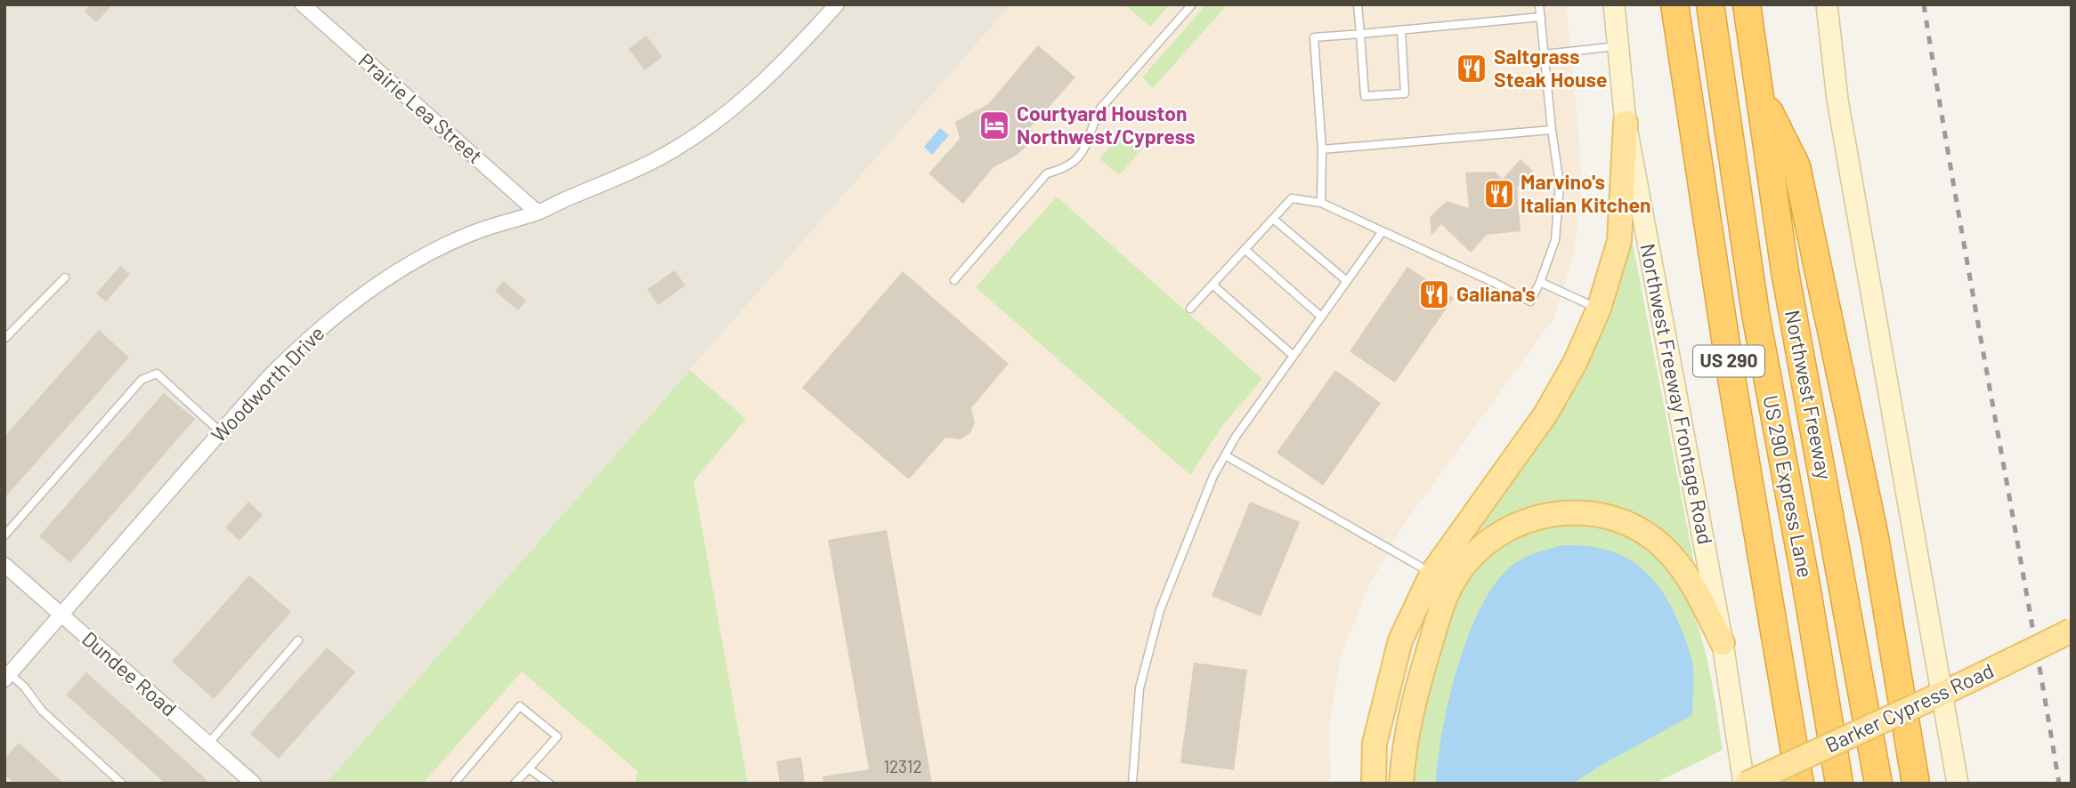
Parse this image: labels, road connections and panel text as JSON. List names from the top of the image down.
{
  "streets": {
    "highway": ["US 290", "Northwest Freeway", "US 290 Express Lane"],
    "main road": ["Northwest Freeway Frontage Road", "Barker Cypress Road"],
    "street": ["Prairie Lea Street", "Woodworth Drive", "Dundee Road"]
  },
  "crossings": [
    ["Prairie Lea Street", "Woodworth Drive"],
    ["Woodworth Drive", "Dundee Road"],
    ["Northwest Freeway Frontage Road", "Barker Cypress Road"]
  ],
  "places": {
    "restaurant": ["Saltgrass Steak House", "Marvino's Italian Kitchen", "Galiana's"],
    "hotel": ["Courtyard Houston Northwest/Cypress"]
  },
  "house_numbers": ["12312"]
}
